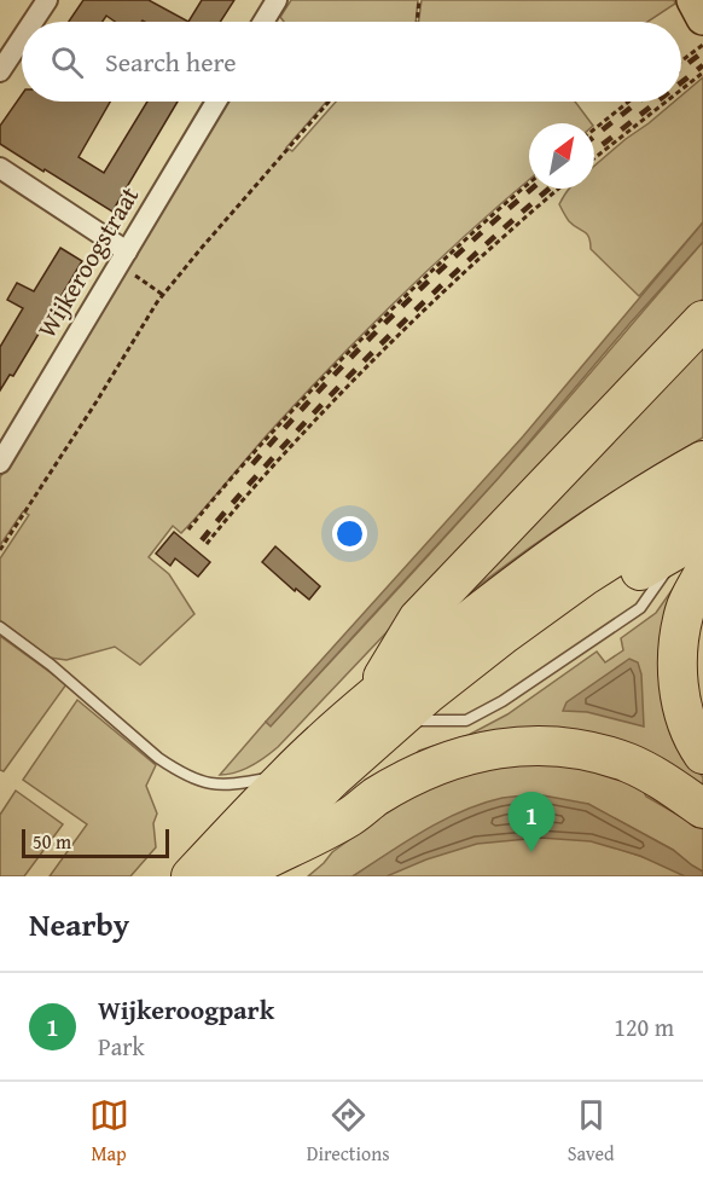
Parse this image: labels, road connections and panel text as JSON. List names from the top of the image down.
{
  "streets": {
    "street": ["Wijkeroogstraat"]
  },
  "scale_bar": "50 m",
  "north": "top right",
  "page": {
    "search": "Search here",
    "pins": "1",
    "scale": "50 m",
    "heading": "Nearby",
    "list": [
      {
        "mark": "1",
        "name": "Wijkeroogpark",
        "note": "Park",
        "value": "120 m"
      }
    ],
    "nav": ["Map", "Directions", "Saved"]
  }
}
